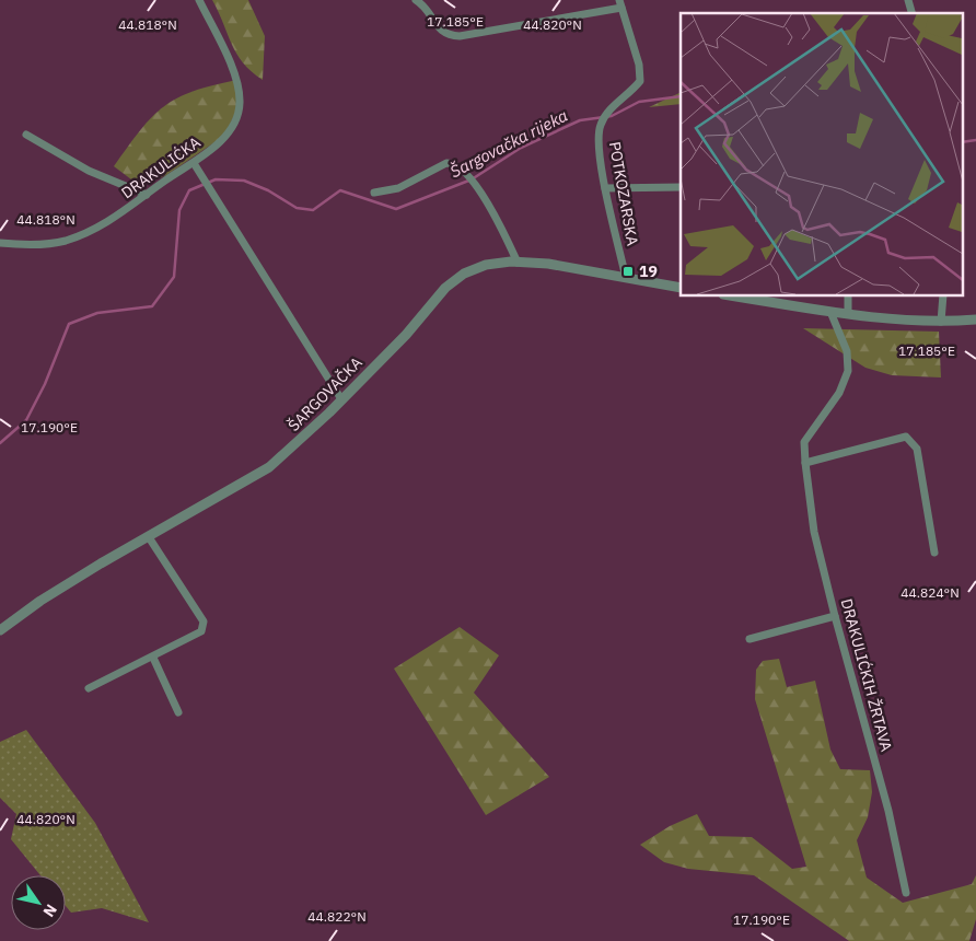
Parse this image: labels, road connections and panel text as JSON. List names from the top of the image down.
{
  "streets": {
    "street": [
      "DRAKULIĆKA",
      "POTKOZARSKA",
      "ŠARGOVAČKA",
      "DRAKULIĆKIH ŽRTAVA"
    ]
  },
  "crossings": [
    ["POTKOZARSKA", "ŠARGOVAČKA"]
  ],
  "water": ["Šargovačka rijeka"],
  "places": {
    "transit": ["19"]
  },
  "north": "bottom right",
  "coordinates": [
    "17.185°E",
    "44.818°N",
    "44.820°N",
    "17.190°E",
    "44.824°N",
    "44.822°N"
  ]
}
